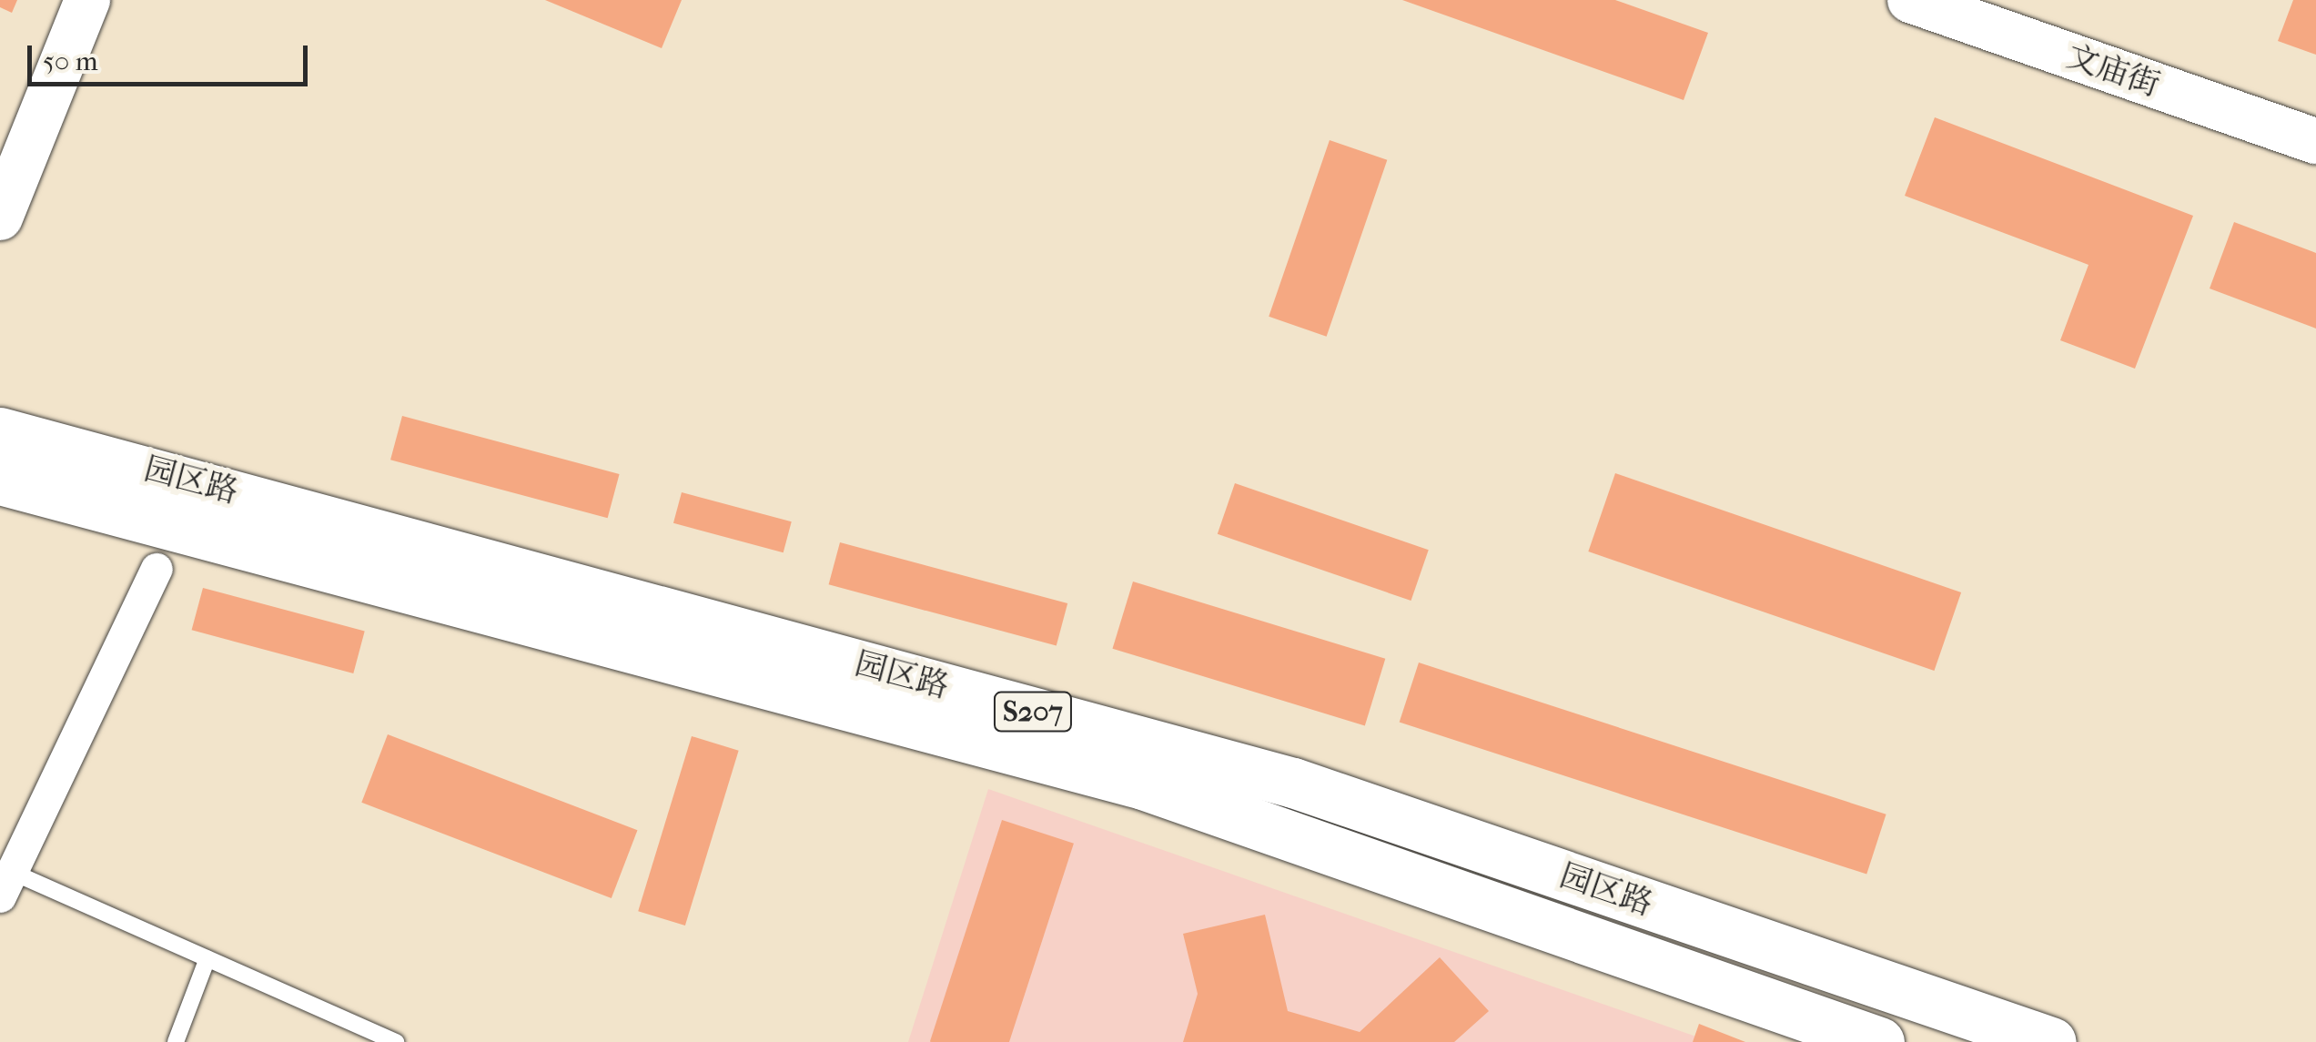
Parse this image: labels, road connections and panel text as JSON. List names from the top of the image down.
{
  "streets": {
    "main road": ["文庙街", "园区路", "S207"]
  },
  "scale_bar": "50 m"
}
